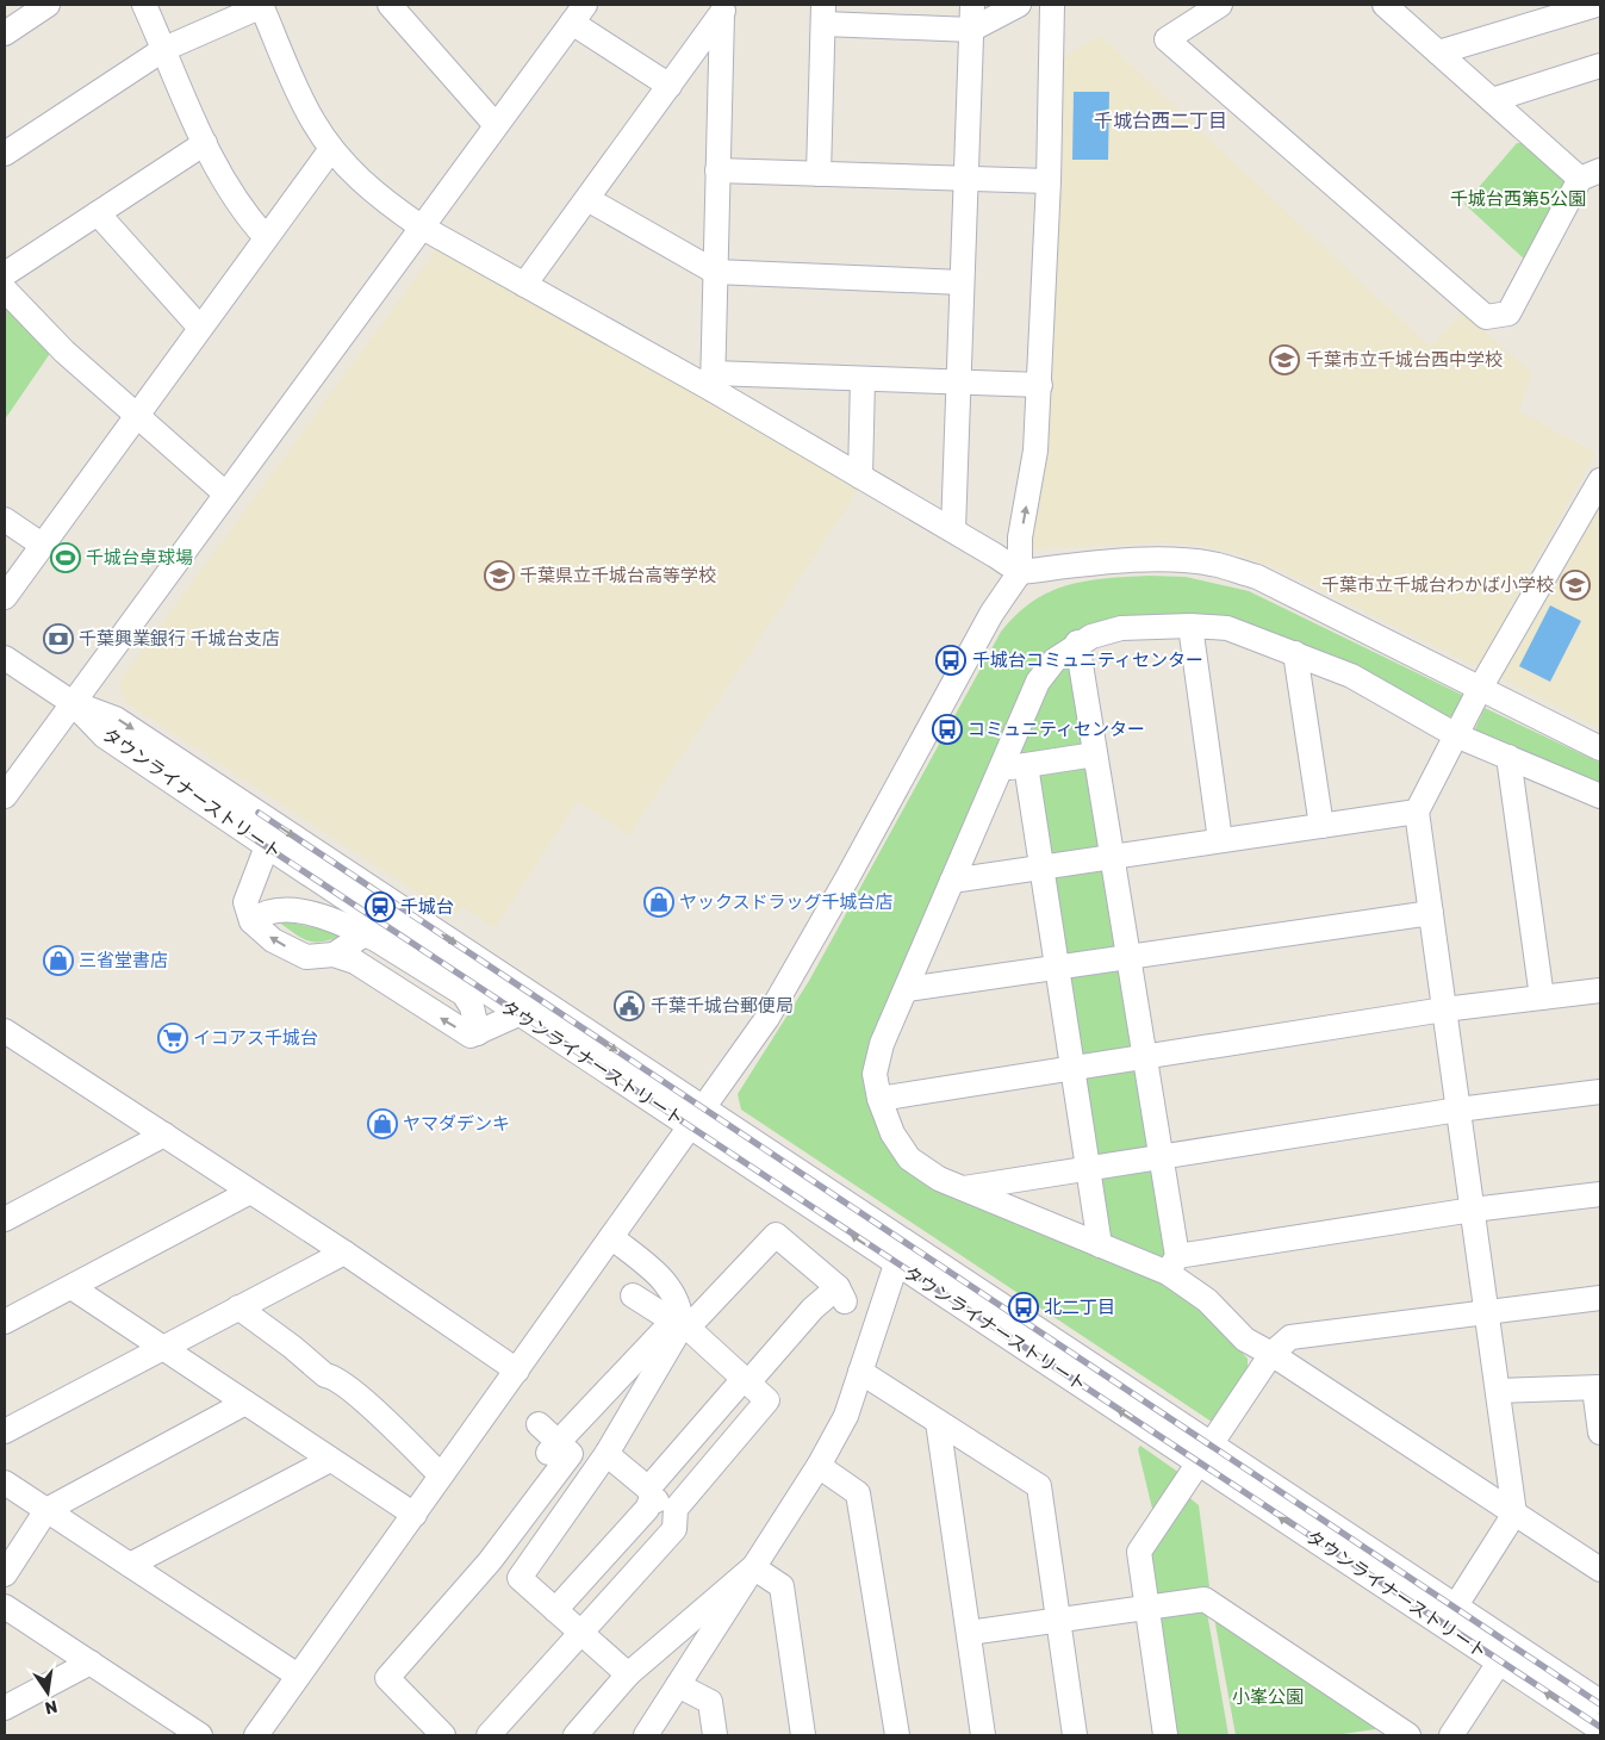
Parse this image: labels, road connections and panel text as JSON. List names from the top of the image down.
{
  "streets": {
    "street": ["タウンライナーストリート"]
  },
  "districts": ["千城台西二丁目"],
  "parks": ["千城台西第5公園", "小峯公園"],
  "places": {
    "school or university": ["千葉市立千城台西中学校", "千葉県立千城台高等学校", "千葉市立千城台わかば小学校"],
    "sports": ["千城台卓球場"],
    "bank": ["千葉興業銀行 千城台支店"],
    "bus stop": ["千城台コミュニティセンター", "コミュニティセンター", "北二丁目"],
    "shop": ["ヤックスドラッグ千城台店", "三省堂書店", "ヤマダデンキ"],
    "station": ["千城台"],
    "public building": ["千葉千城台郵便局"],
    "supermarket": ["イコアス千城台"]
  },
  "north": "bottom"
}
